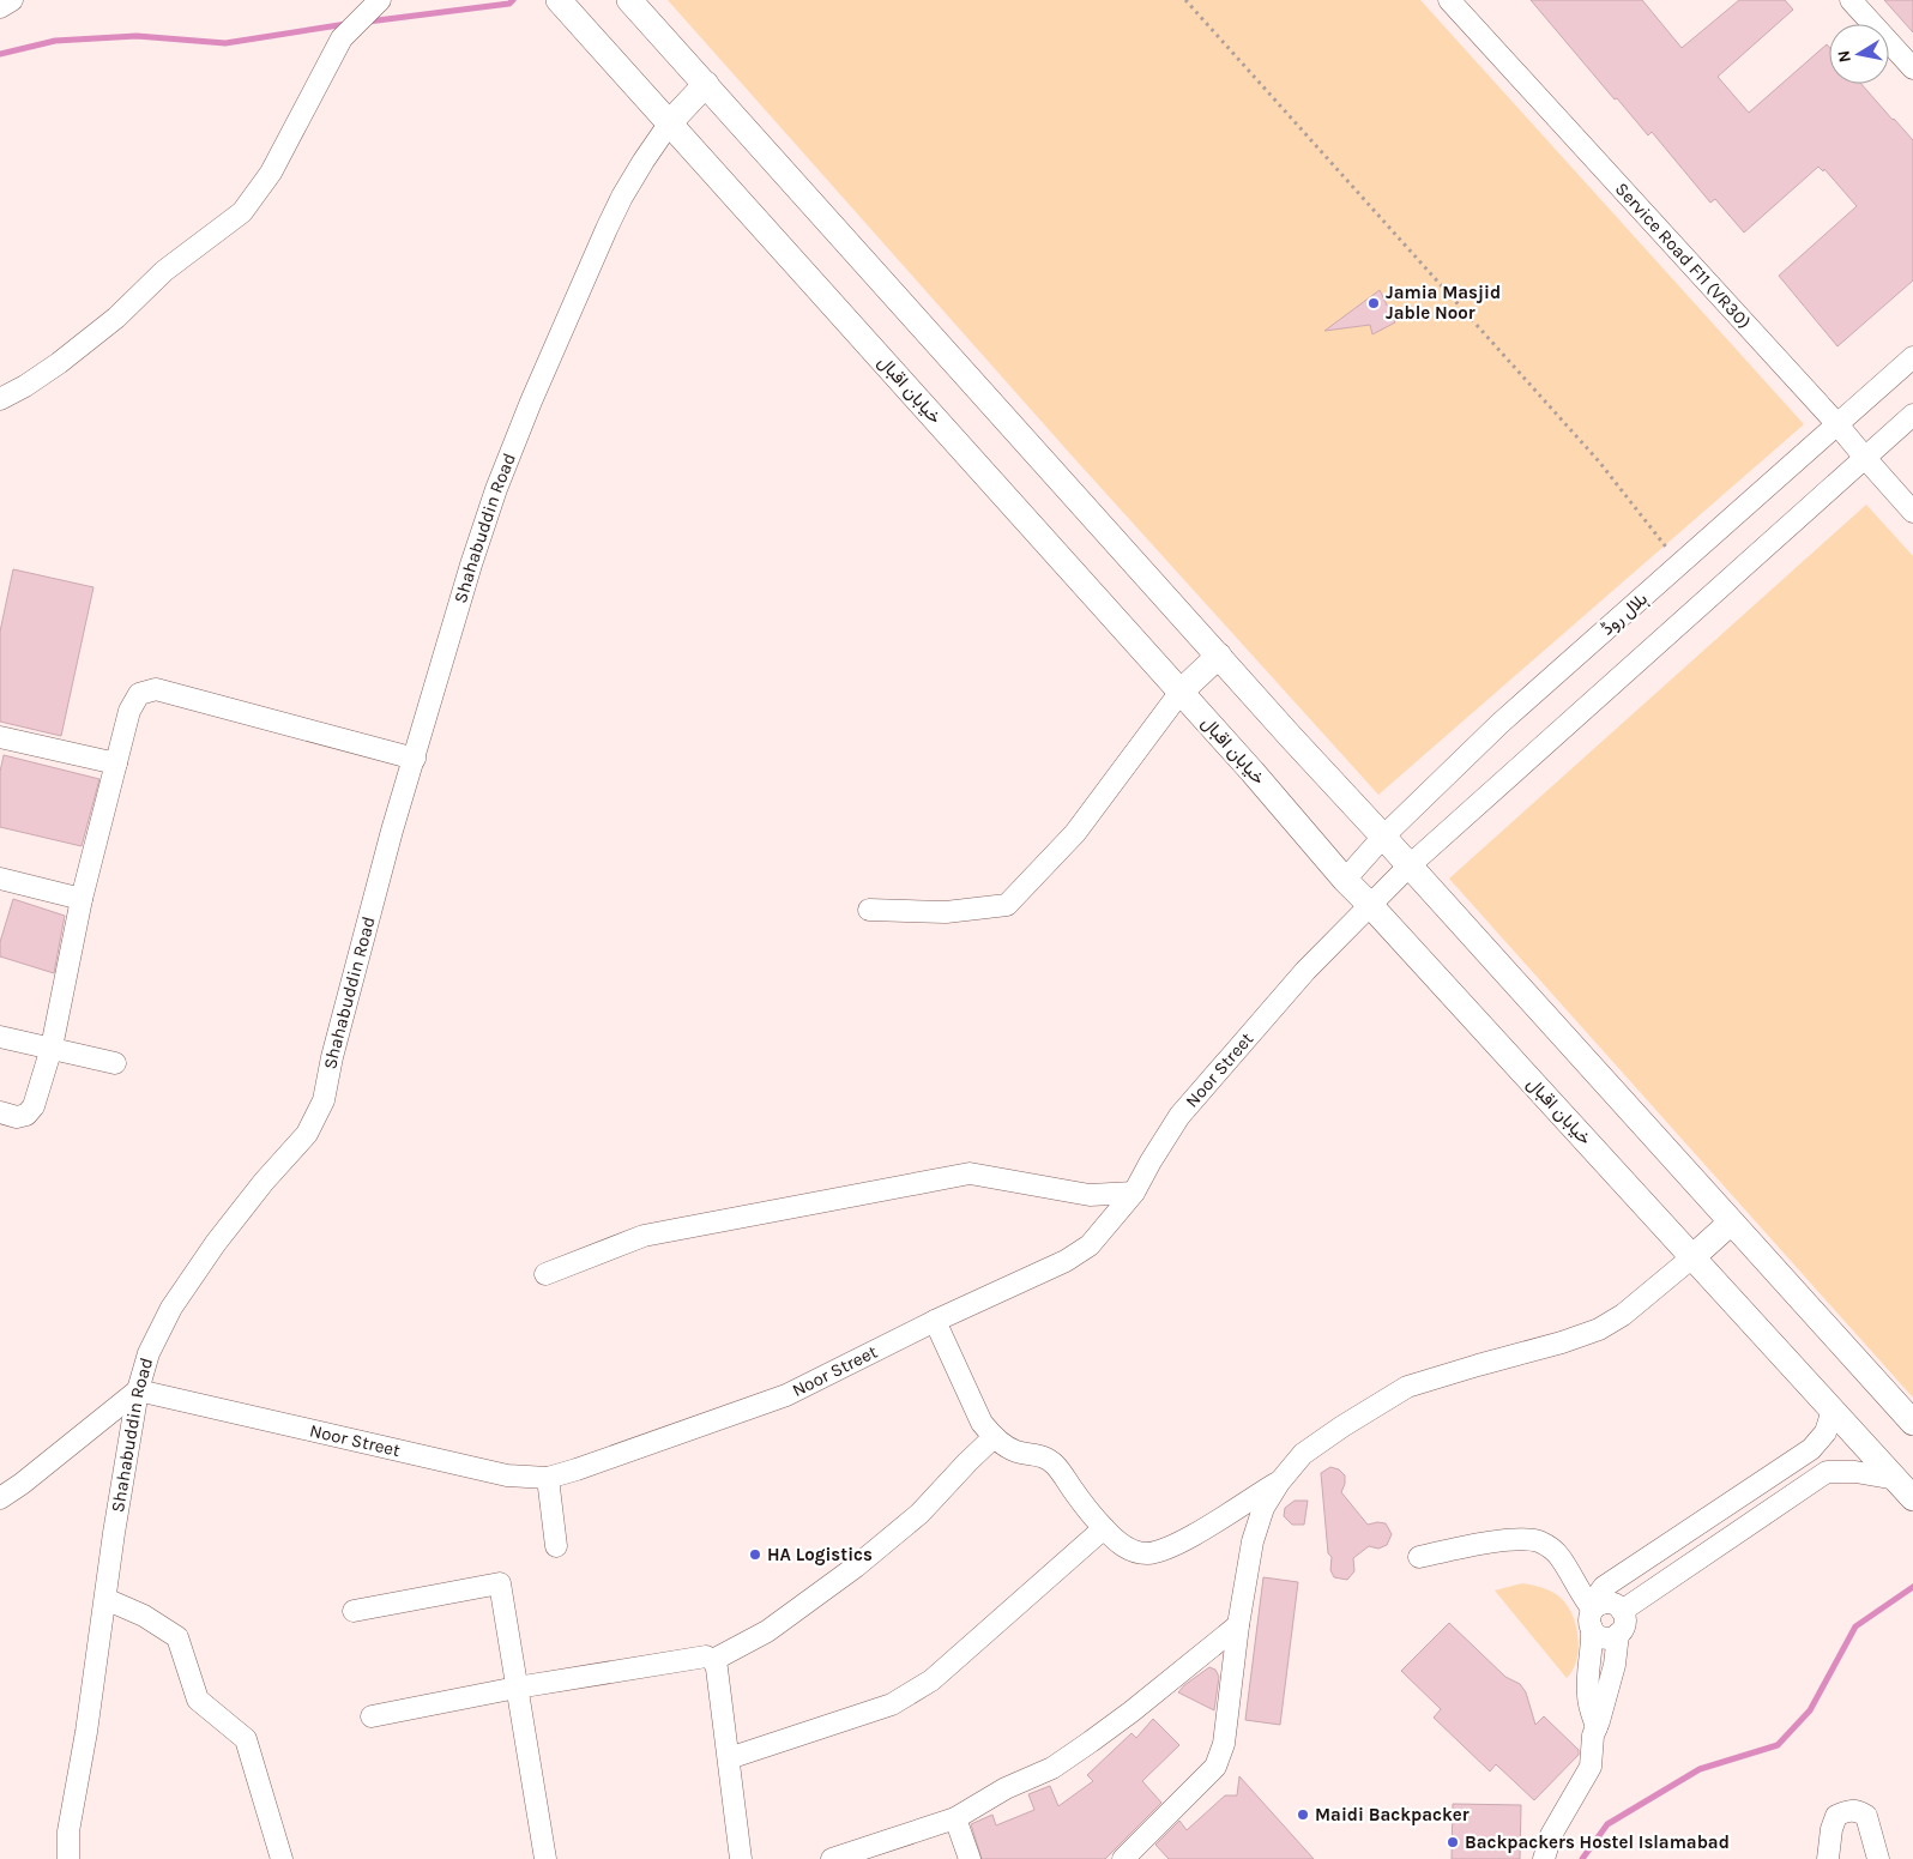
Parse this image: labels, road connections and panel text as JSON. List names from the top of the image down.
{
  "streets": {
    "main road": ["خیابان اقبال"],
    "street": [
      "Service Road F11 (VR30)",
      "Shahabuddin Road",
      "ہلال روڈ",
      "Noor Street"
    ]
  },
  "crossings": [
    ["Service Road F11 (VR30)", "ہلال روڈ"],
    ["خیابان اقبال", "Shahabuddin Road"],
    ["خیابان اقبال", "ہلال روڈ"],
    ["خیابان اقبال", "Noor Street"],
    ["Shahabuddin Road", "Noor Street"]
  ],
  "places": [
    "Jamia Masjid Jable Noor",
    "HA Logistics",
    "Maidi Backpacker",
    "Backpackers Hostel Islamabad"
  ],
  "north": "left"
}
